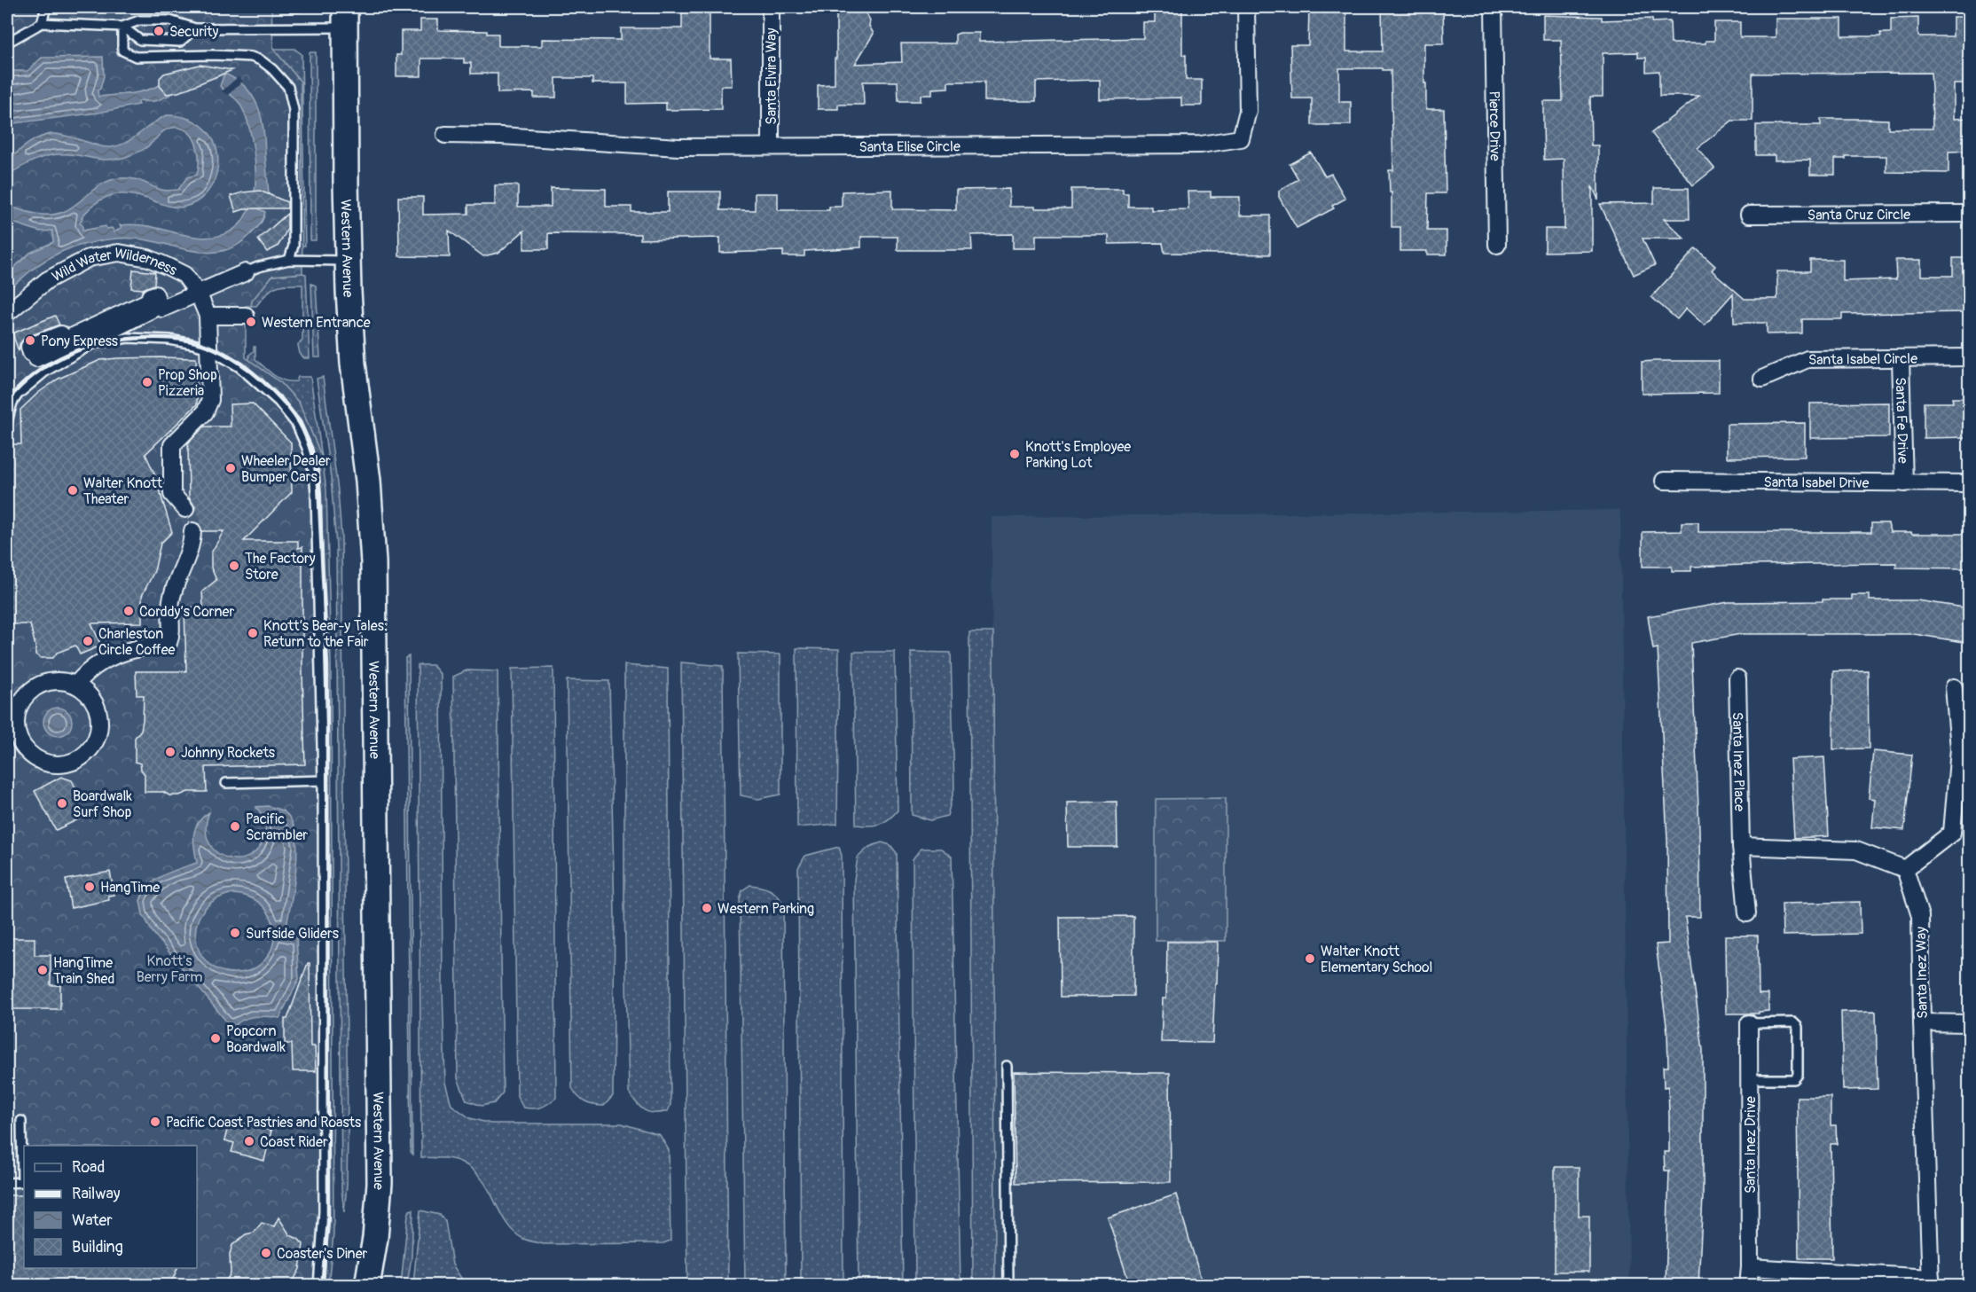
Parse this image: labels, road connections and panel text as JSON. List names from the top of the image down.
{
  "streets": {
    "main road": ["Western Avenue"],
    "street": [
      "Santa Elvira Way",
      "Pierce Drive",
      "Santa Elise Circle",
      "Santa Cruz Circle",
      "Wild Water Wilderness",
      "Santa Isabel Circle",
      "Santa Fe Drive",
      "Santa Isabel Drive",
      "Santa Inez Place",
      "Santa Inez Way",
      "Santa Inez Drive"
    ]
  },
  "crossings": [
    ["Santa Elvira Way", "Santa Elise Circle"],
    ["Santa Isabel Circle", "Santa Fe Drive"],
    ["Santa Fe Drive", "Santa Isabel Drive"]
  ],
  "parks": ["Knott's Berry Farm"],
  "places": [
    "Security",
    "Western Entrance",
    "Pony Express",
    "Prop Shop Pizzeria",
    "Knott's Employee Parking Lot",
    "Wheeler Dealer Bumper Cars",
    "Walter Knott Theater",
    "The Factory Store",
    "Corddy’s Corner",
    "Knott’s Bear-y Tales: Return to the Fair",
    "Charleston Circle Coffee",
    "Johnny Rockets",
    "Boardwalk Surf Shop",
    "Pacific Scrambler",
    "HangTime",
    "Western Parking",
    "Surfside Gliders",
    "Walter Knott Elementary School",
    "HangTime Train Shed",
    "Popcorn Boardwalk",
    "Pacific Coast Pastries and Roasts",
    "Coast Rider",
    "Coaster's Diner"
  ],
  "legend": [
    "Road",
    "Railway",
    "Water",
    "Building"
  ]
}
